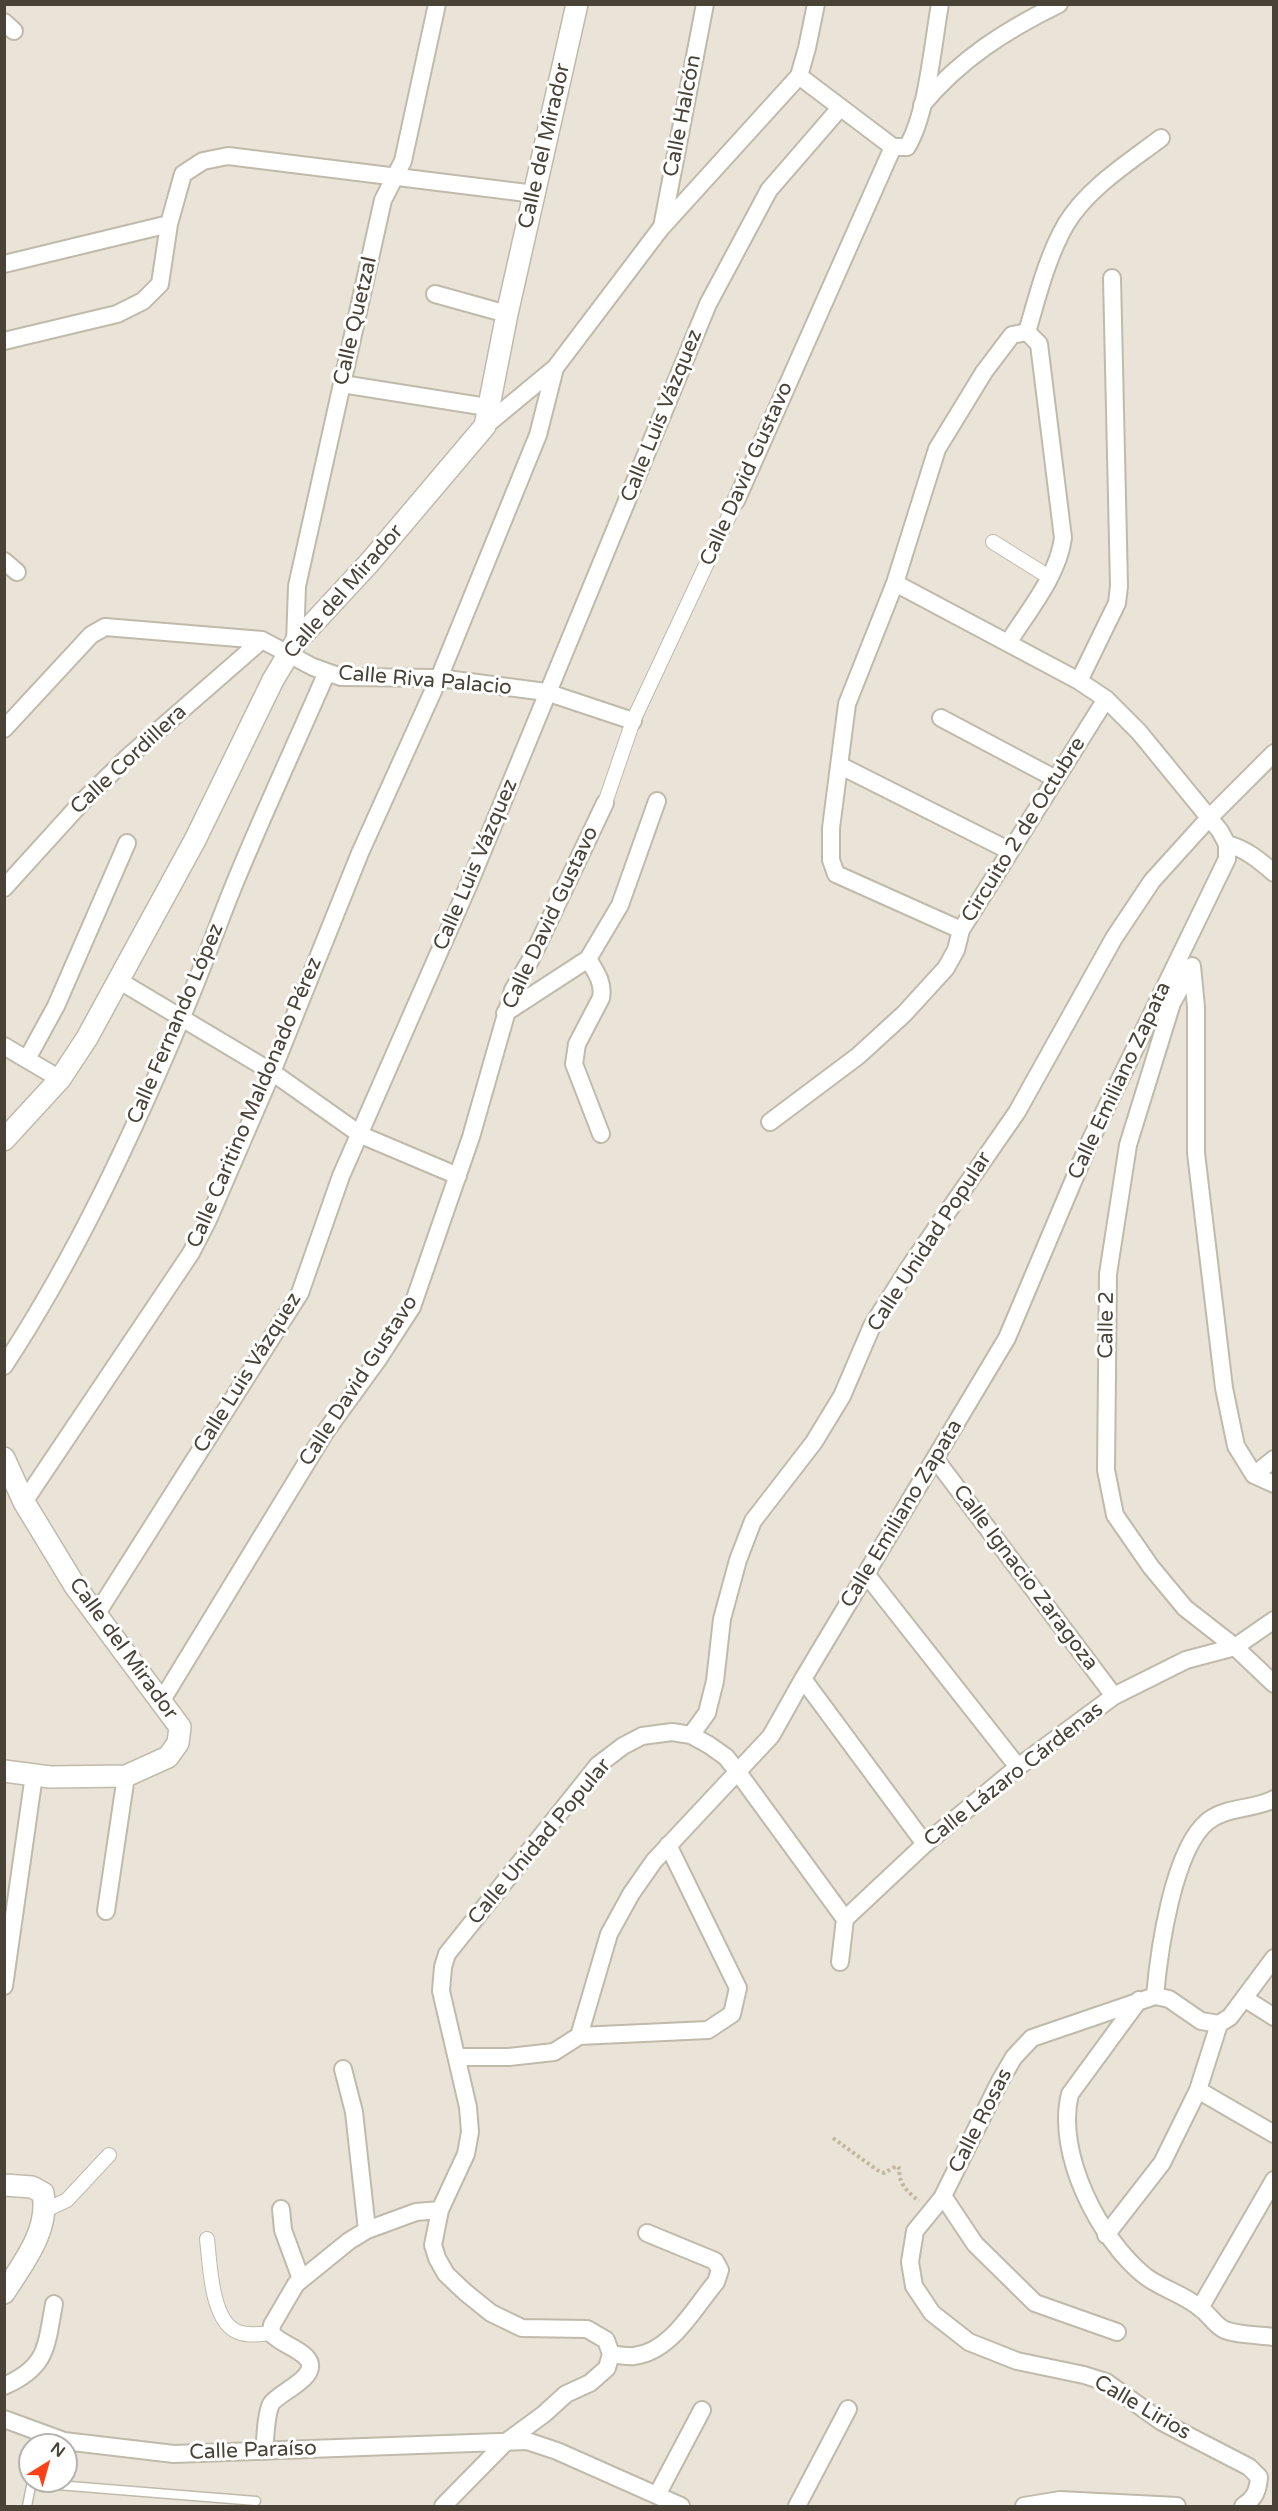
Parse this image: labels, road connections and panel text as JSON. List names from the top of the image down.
{
  "streets": {
    "street": [
      "Calle Halcón",
      "Calle del Mirador",
      "Calle Quetzal",
      "Calle Luis Vázquez",
      "Calle David Gustavo",
      "Calle Riva Palacio",
      "Calle Cordillera",
      "Circuito 2 de Octubre",
      "Calle Fernando López",
      "Calle Emiliano Zapata",
      "Calle Caritino Maldonado Pérez",
      "Calle Unidad Popular",
      "Calle 2",
      "Calle Ignacio Zaragoza",
      "Calle Lázaro Cárdenas",
      "Calle Rosas",
      "Calle Lirios",
      "Calle Paraíso"
    ]
  },
  "crossings": [
    ["Calle del Mirador", "Calle Quetzal"],
    ["Calle del Mirador", "Calle Luis Vázquez"],
    ["Calle del Mirador", "Calle David Gustavo"],
    ["Calle del Mirador", "Calle Riva Palacio"],
    ["Calle del Mirador", "Calle Caritino Maldonado Pérez"],
    ["Calle Quetzal", "Calle Riva Palacio"],
    ["Calle Luis Vázquez", "Calle Riva Palacio"],
    ["Calle David Gustavo", "Calle Riva Palacio"],
    ["Calle Riva Palacio", "Calle Fernando López"],
    ["Calle Riva Palacio", "Calle Caritino Maldonado Pérez"],
    ["Calle Emiliano Zapata", "Calle Ignacio Zaragoza"],
    ["Calle 2", "Calle Lázaro Cárdenas"],
    ["Calle Ignacio Zaragoza", "Calle Lázaro Cárdenas"],
    ["Calle Rosas", "Calle Lirios"]
  ],
  "north": "top right"
}
